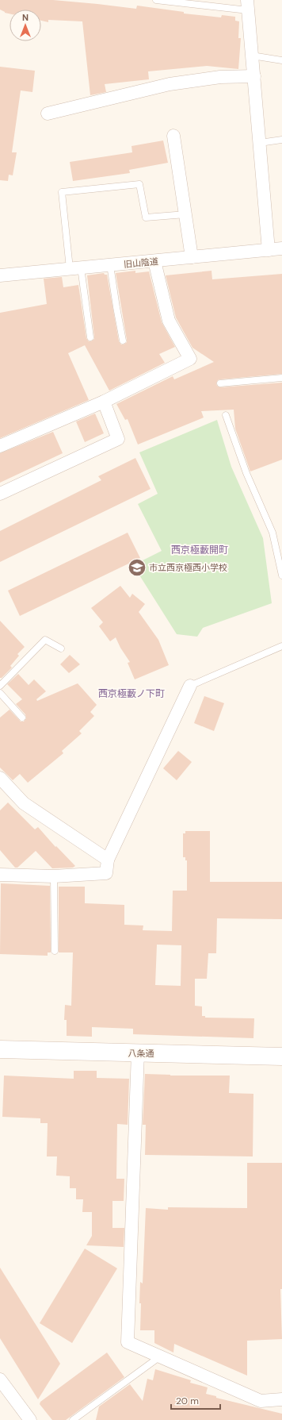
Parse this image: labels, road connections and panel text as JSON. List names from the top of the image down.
{
  "streets": {
    "main road": ["八条通"],
    "street": ["旧山陰道"]
  },
  "districts": ["西京極藪開町", "西京極藪ノ下町"],
  "places": {
    "school or university": ["市立西京極西小学校"]
  },
  "scale_bar": "20 m",
  "north": "top"
}
